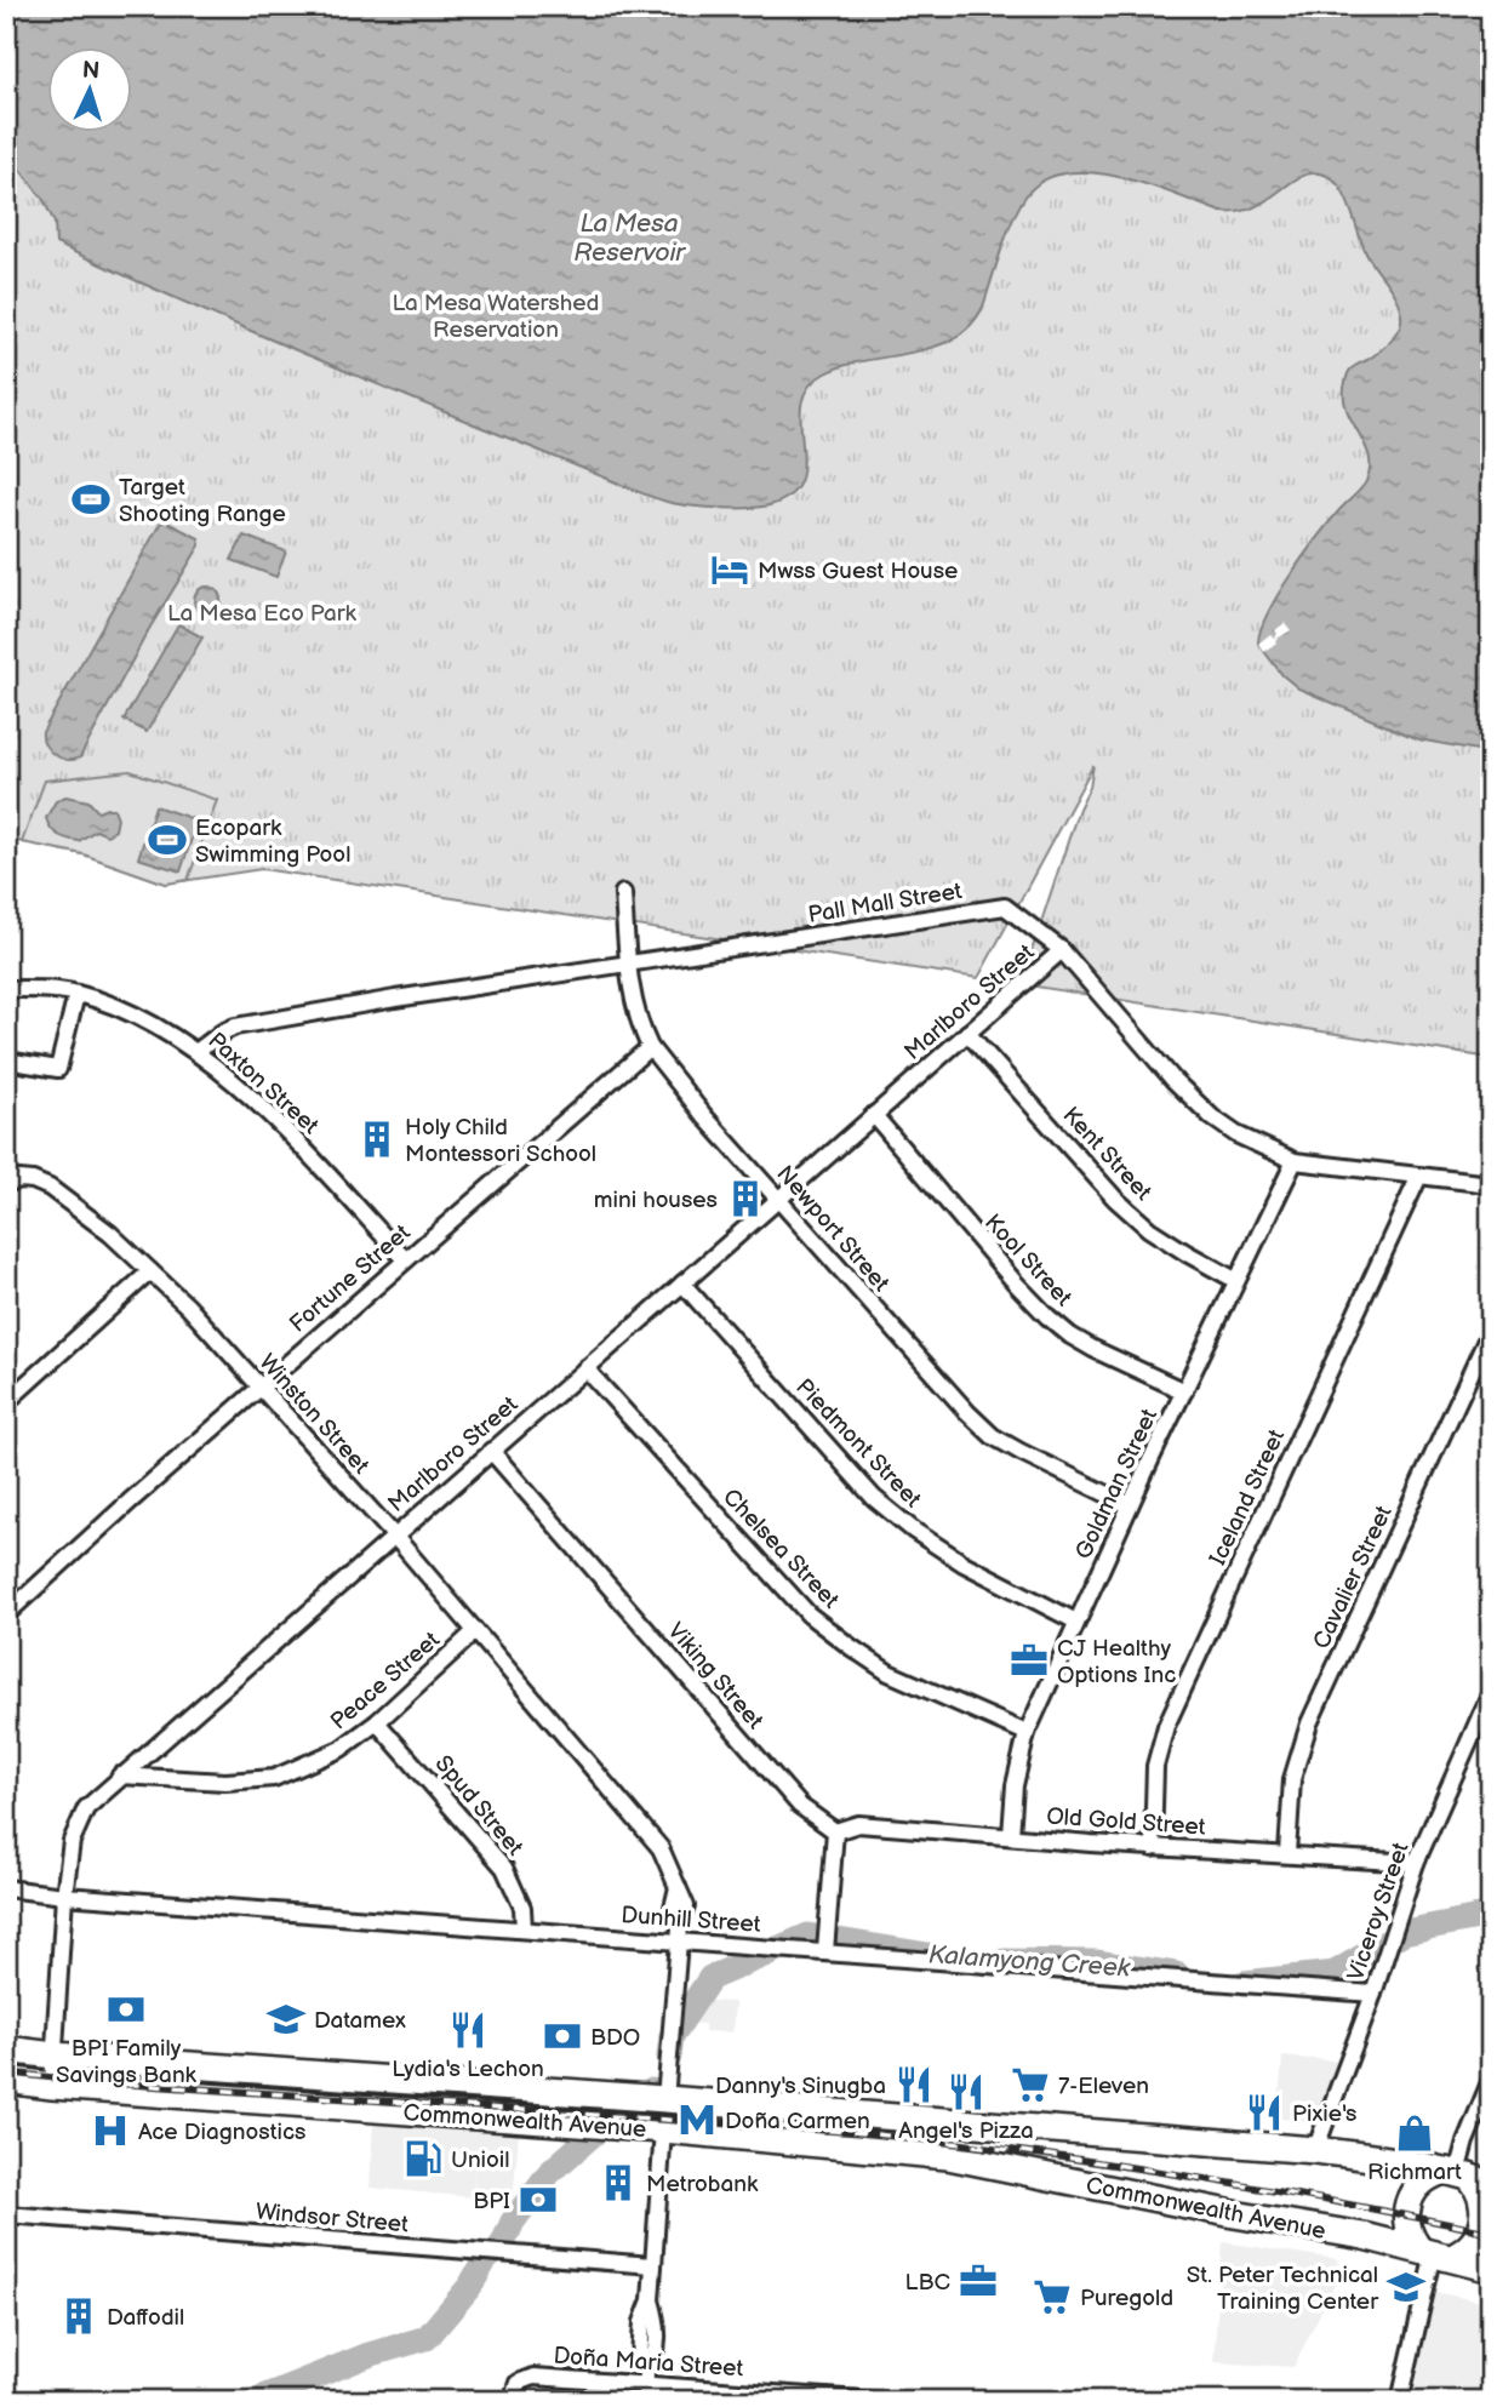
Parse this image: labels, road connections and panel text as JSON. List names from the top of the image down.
{
  "streets": {
    "main road": ["Commonwealth Avenue"],
    "street": [
      "Pall Mall Street",
      "Marlboro Street",
      "Paxton Street",
      "Kent Street",
      "Newport Street",
      "Kool Street",
      "Fortune Street",
      "Winston Street",
      "Piedmont Street",
      "Goldman Street",
      "Iceland Street",
      "Chelsea Street",
      "Cavalier Street",
      "Viking Street",
      "Peace Street",
      "Spud Street",
      "Old Gold Street",
      "Viceroy Street",
      "Dunhill Street",
      "Windsor Street",
      "Doña Maria Street"
    ]
  },
  "crossings": [
    ["Pall Mall Street", "Marlboro Street"],
    ["Pall Mall Street", "Paxton Street"],
    ["Pall Mall Street", "Newport Street"],
    ["Pall Mall Street", "Goldman Street"],
    ["Pall Mall Street", "Iceland Street"],
    ["Marlboro Street", "Kent Street"],
    ["Marlboro Street", "Newport Street"],
    ["Marlboro Street", "Kool Street"],
    ["Marlboro Street", "Winston Street"],
    ["Marlboro Street", "Piedmont Street"],
    ["Marlboro Street", "Chelsea Street"],
    ["Marlboro Street", "Viking Street"],
    ["Marlboro Street", "Peace Street"],
    ["Marlboro Street", "Dunhill Street"],
    ["Marlboro Street", "Commonwealth Avenue"],
    ["Paxton Street", "Fortune Street"],
    ["Kent Street", "Goldman Street"],
    ["Newport Street", "Fortune Street"],
    ["Newport Street", "Goldman Street"],
    ["Kool Street", "Goldman Street"],
    ["Fortune Street", "Winston Street"],
    ["Winston Street", "Peace Street"],
    ["Winston Street", "Dunhill Street"],
    ["Winston Street", "Commonwealth Avenue"],
    ["Piedmont Street", "Goldman Street"],
    ["Goldman Street", "Chelsea Street"],
    ["Goldman Street", "Old Gold Street"],
    ["Iceland Street", "Old Gold Street"],
    ["Cavalier Street", "Old Gold Street"],
    ["Viking Street", "Old Gold Street"],
    ["Peace Street", "Spud Street"],
    ["Spud Street", "Dunhill Street"],
    ["Old Gold Street", "Viceroy Street"],
    ["Viceroy Street", "Dunhill Street"],
    ["Viceroy Street", "Commonwealth Avenue"]
  ],
  "water": ["La Mesa Reservoir", "Kalamyong Creek"],
  "parks": ["La Mesa Watershed Reservation", "La Mesa Eco Park"],
  "places": {
    "sports": ["Target Shooting Range", "Ecopark Swimming Pool"],
    "hotel": ["Mwss Guest House"],
    "building": [
      "Holy Child Montessori School",
      "mini houses",
      "Metrobank",
      "Daffodil"
    ],
    "office": ["CJ Healthy Options Inc", "LBC"],
    "bank": ["BPI Family Savings Bank", "BDO", "BPI"],
    "school or university": ["Datamex", "St. Peter Technical Training Center"],
    "restaurant": [
      "Lydia's Lechon",
      "Danny's Sinugba",
      "Angel's Pizza",
      "Pixie's"
    ],
    "supermarket": ["7-Eleven", "Puregold"],
    "metro station": ["Doña Carmen"],
    "hospital": ["Ace Diagnostics"],
    "shop": ["Richmart"],
    "fuel station": ["Unioil"]
  },
  "north": "top"
}
